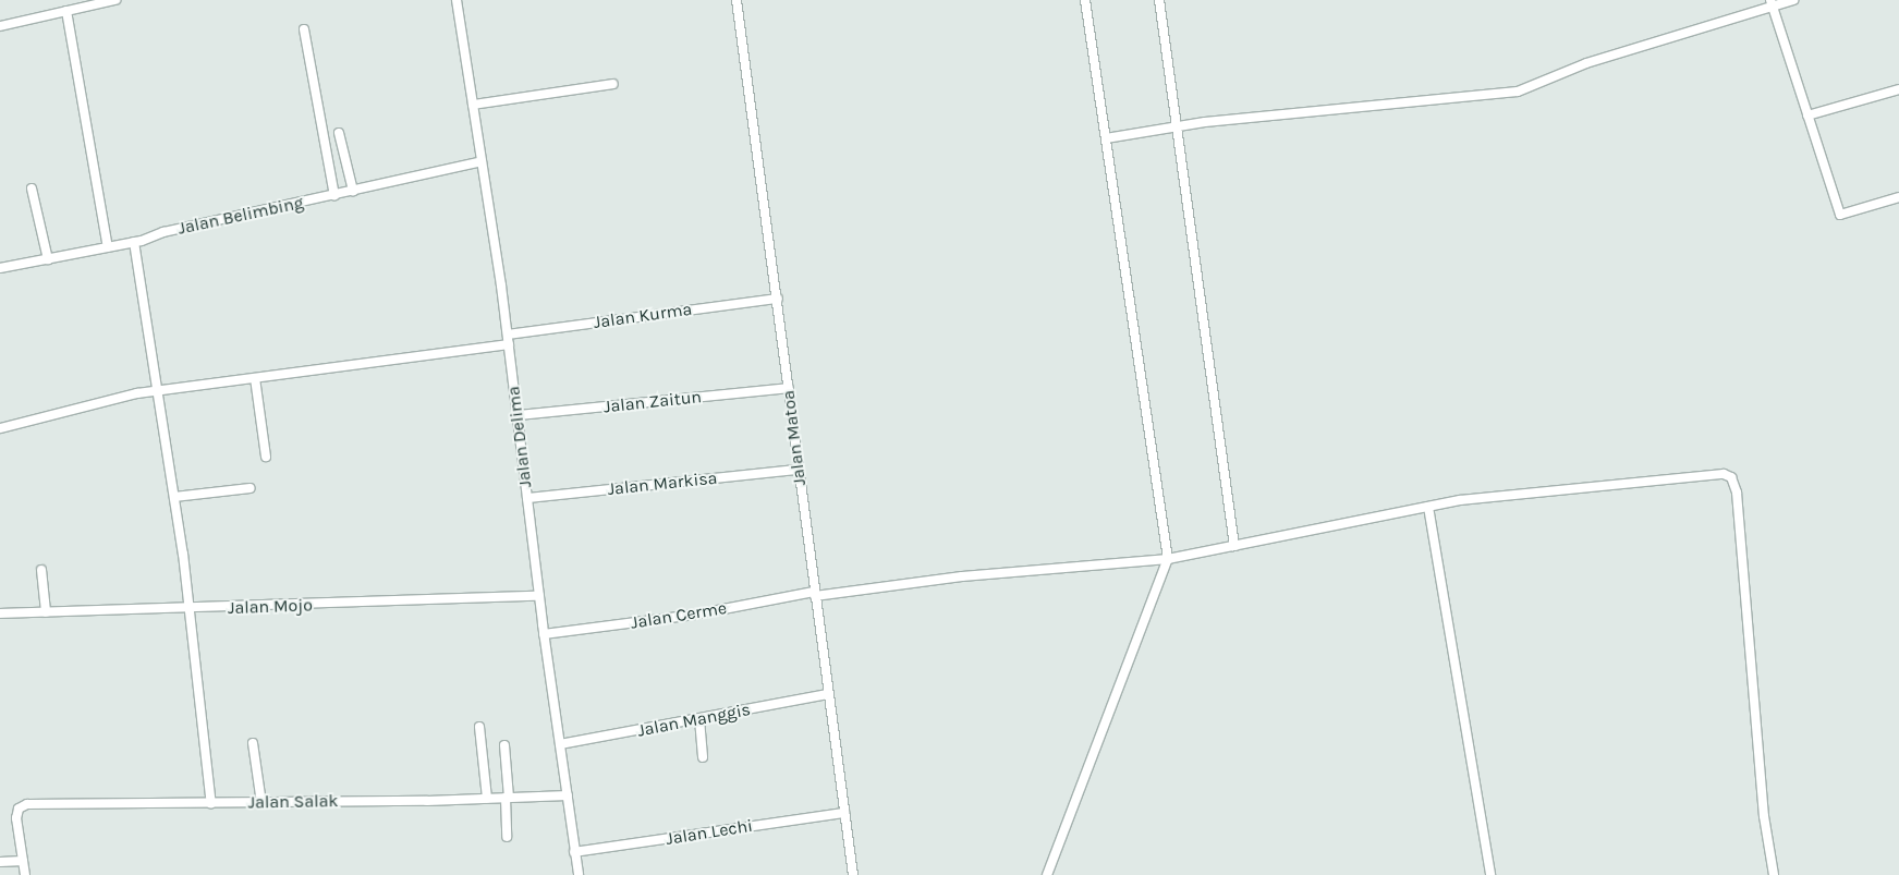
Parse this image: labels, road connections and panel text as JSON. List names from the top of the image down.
{
  "streets": {
    "street": [
      "Jalan Belimbing",
      "Jalan Kurma",
      "Jalan Zaitun",
      "Jalan Delima",
      "Jalan Matoa",
      "Jalan Markisa",
      "Jalan Mojo",
      "Jalan Cerme",
      "Jalan Manggis",
      "Jalan Salak",
      "Jalan Lechi"
    ]
  },
  "crossings": [
    ["Jalan Belimbing", "Jalan Delima"],
    ["Jalan Kurma", "Jalan Delima"],
    ["Jalan Kurma", "Jalan Matoa"],
    ["Jalan Zaitun", "Jalan Delima"],
    ["Jalan Zaitun", "Jalan Matoa"],
    ["Jalan Delima", "Jalan Markisa"],
    ["Jalan Delima", "Jalan Mojo"],
    ["Jalan Delima", "Jalan Cerme"],
    ["Jalan Delima", "Jalan Manggis"],
    ["Jalan Delima", "Jalan Salak"],
    ["Jalan Delima", "Jalan Lechi"],
    ["Jalan Matoa", "Jalan Markisa"],
    ["Jalan Matoa", "Jalan Cerme"],
    ["Jalan Matoa", "Jalan Manggis"],
    ["Jalan Matoa", "Jalan Lechi"]
  ]
}
